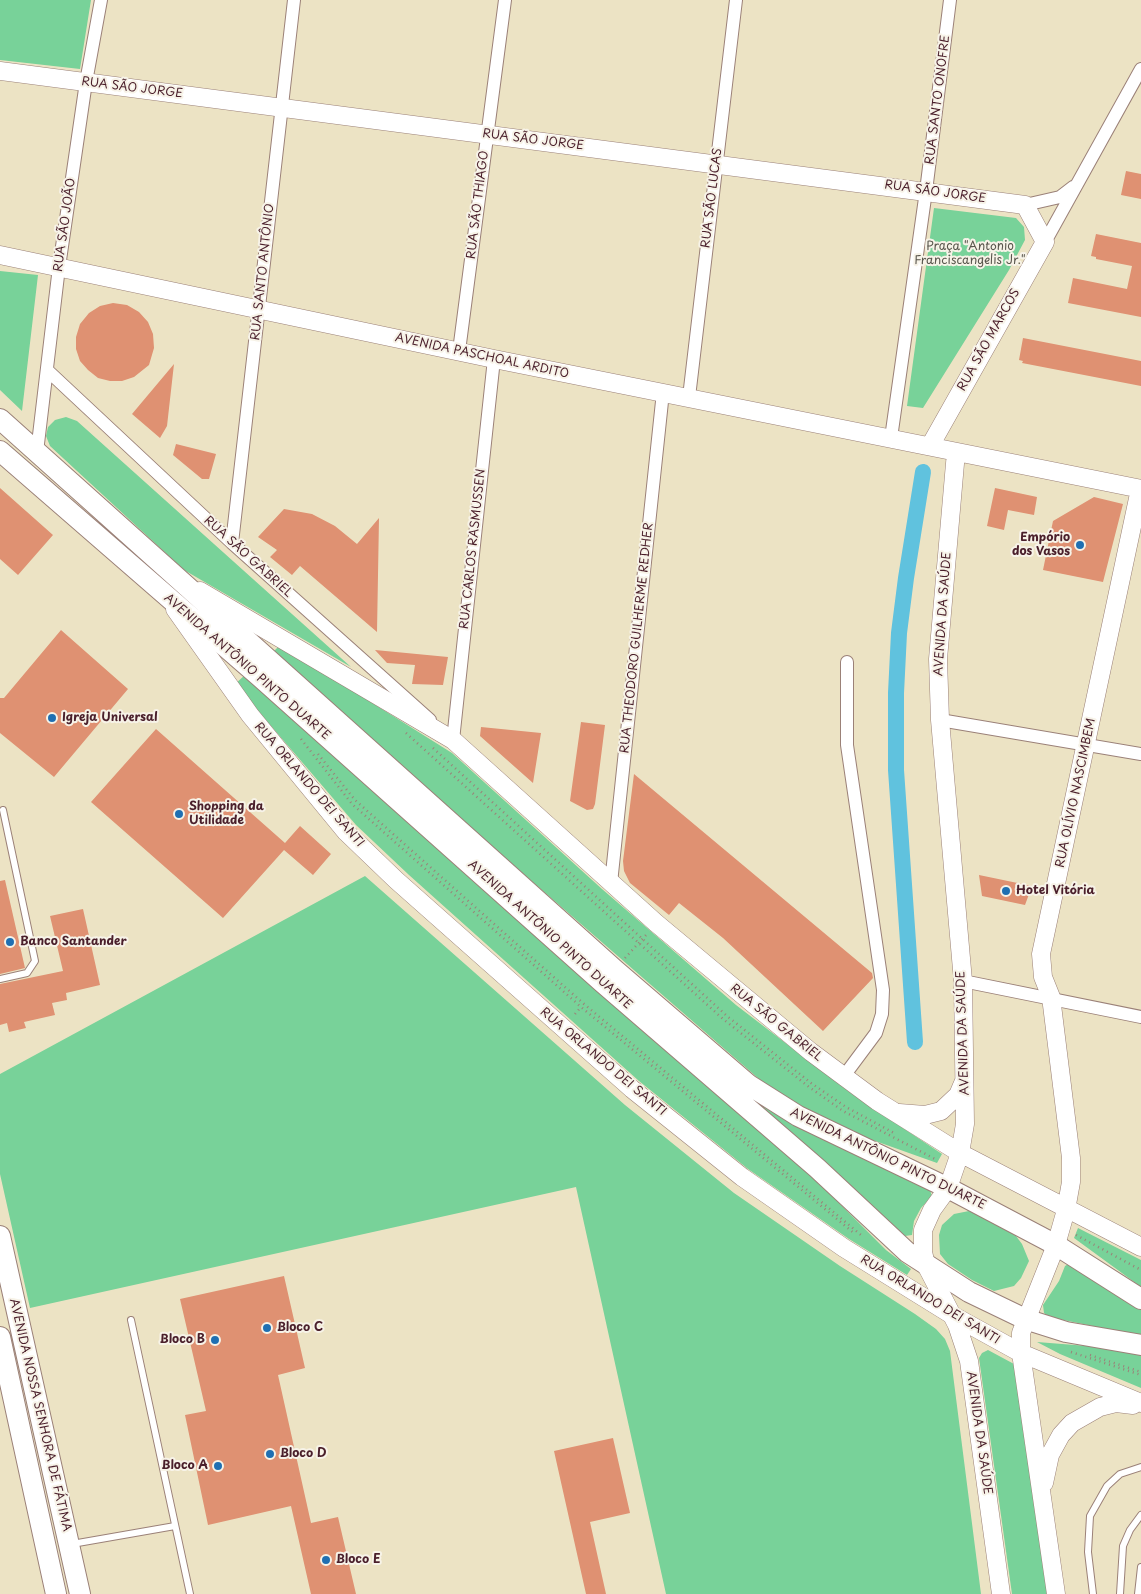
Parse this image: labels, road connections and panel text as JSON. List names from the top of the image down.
{
  "streets": {
    "main road": [
      "RUA SÃO JORGE",
      "RUA SÃO MARCOS",
      "AVENIDA PASCHOAL ARDITO",
      "RUA SÃO GABRIEL",
      "AVENIDA DA SAÚDE",
      "AVENIDA ANTÔNIO PINTO DUARTE",
      "RUA ORLANDO DEI SANTI",
      "RUA OLÍVIO NASCIMBEM",
      "AVENIDA NOSSA SENHORA DE FÁTIMA"
    ],
    "street": [
      "RUA SANTO ONOFRE",
      "RUA SÃO LUCAS",
      "RUA SÃO THIAGO",
      "RUA SÃO JOÃO",
      "RUA SANTO ANTÔNIO",
      "RUA CARLOS RASMUSSEN",
      "RUA THEODORO GUILHERME REDHER"
    ]
  },
  "crossings": [
    ["RUA SÃO JORGE", "RUA SANTO ONOFRE"],
    ["RUA SÃO JORGE", "RUA SÃO LUCAS"],
    ["RUA SÃO JORGE", "RUA SÃO THIAGO"],
    ["RUA SÃO JORGE", "RUA SÃO JOÃO"],
    ["RUA SÃO JORGE", "RUA SANTO ANTÔNIO"],
    ["RUA SÃO JORGE", "RUA SÃO MARCOS"],
    ["RUA SANTO ONOFRE", "AVENIDA PASCHOAL ARDITO"],
    ["RUA SÃO LUCAS", "AVENIDA PASCHOAL ARDITO"],
    ["RUA SÃO THIAGO", "AVENIDA PASCHOAL ARDITO"],
    ["RUA SÃO JOÃO", "AVENIDA PASCHOAL ARDITO"],
    ["RUA SÃO JOÃO", "RUA SÃO GABRIEL"],
    ["RUA SÃO JOÃO", "AVENIDA ANTÔNIO PINTO DUARTE"],
    ["RUA SANTO ANTÔNIO", "AVENIDA PASCHOAL ARDITO"],
    ["RUA SANTO ANTÔNIO", "RUA SÃO GABRIEL"],
    ["RUA SÃO MARCOS", "AVENIDA PASCHOAL ARDITO"],
    ["AVENIDA PASCHOAL ARDITO", "RUA CARLOS RASMUSSEN"],
    ["AVENIDA PASCHOAL ARDITO", "AVENIDA DA SAÚDE"],
    ["AVENIDA PASCHOAL ARDITO", "RUA THEODORO GUILHERME REDHER"],
    ["AVENIDA PASCHOAL ARDITO", "RUA OLÍVIO NASCIMBEM"],
    ["RUA CARLOS RASMUSSEN", "RUA SÃO GABRIEL"],
    ["RUA SÃO GABRIEL", "AVENIDA DA SAÚDE"],
    ["RUA SÃO GABRIEL", "RUA THEODORO GUILHERME REDHER"],
    ["RUA SÃO GABRIEL", "AVENIDA ANTÔNIO PINTO DUARTE"],
    ["RUA SÃO GABRIEL", "RUA OLÍVIO NASCIMBEM"],
    ["AVENIDA DA SAÚDE", "AVENIDA ANTÔNIO PINTO DUARTE"],
    ["AVENIDA DA SAÚDE", "RUA ORLANDO DEI SANTI"],
    ["AVENIDA ANTÔNIO PINTO DUARTE", "RUA ORLANDO DEI SANTI"],
    ["AVENIDA ANTÔNIO PINTO DUARTE", "RUA OLÍVIO NASCIMBEM"]
  ],
  "parks": ["Praça \"Antonio Franciscangelis Jr.\""],
  "places": [
    "Empório dos Vasos",
    "Igreja Universal",
    "Shopping da Utilidade",
    "Hotel Vitória",
    "Banco Santander",
    "Bloco C",
    "Bloco B",
    "Bloco D",
    "Bloco A",
    "Bloco E"
  ]
}
